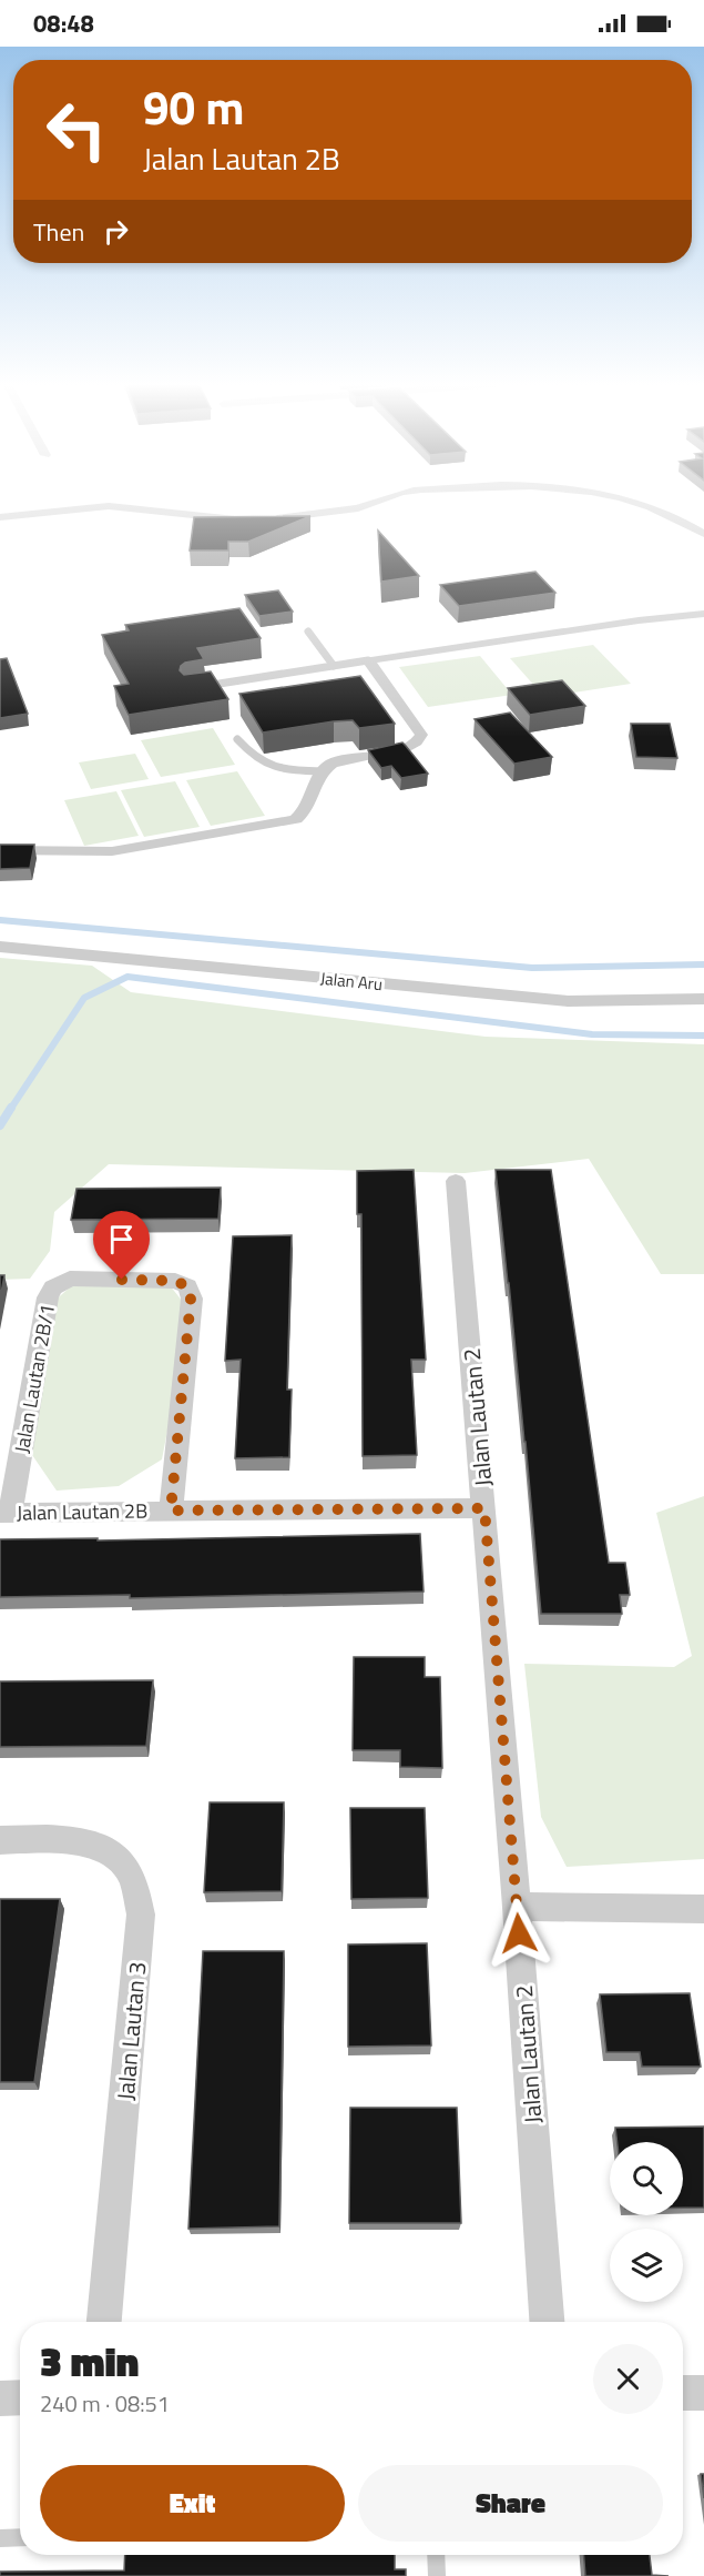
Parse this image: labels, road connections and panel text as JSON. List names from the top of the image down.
{
  "streets": {
    "street": [
      "Jalan Aru",
      "Jalan Lautan 2B/1",
      "Jalan Lautan 2",
      "Jalan Lautan 2B",
      "Jalan Lautan 3"
    ]
  },
  "crossings": [
    ["Jalan Lautan 2B/1", "Jalan Lautan 2B"],
    ["Jalan Lautan 2", "Jalan Lautan 2B"]
  ],
  "page": {
    "status": "08:48",
    "turn": ["90 m", "Jalan Lautan 2B"],
    "then": "Then",
    "heading": ["3 min", "240 m · 08:51"],
    "buttons": ["Exit", "Share"]
  }
}
